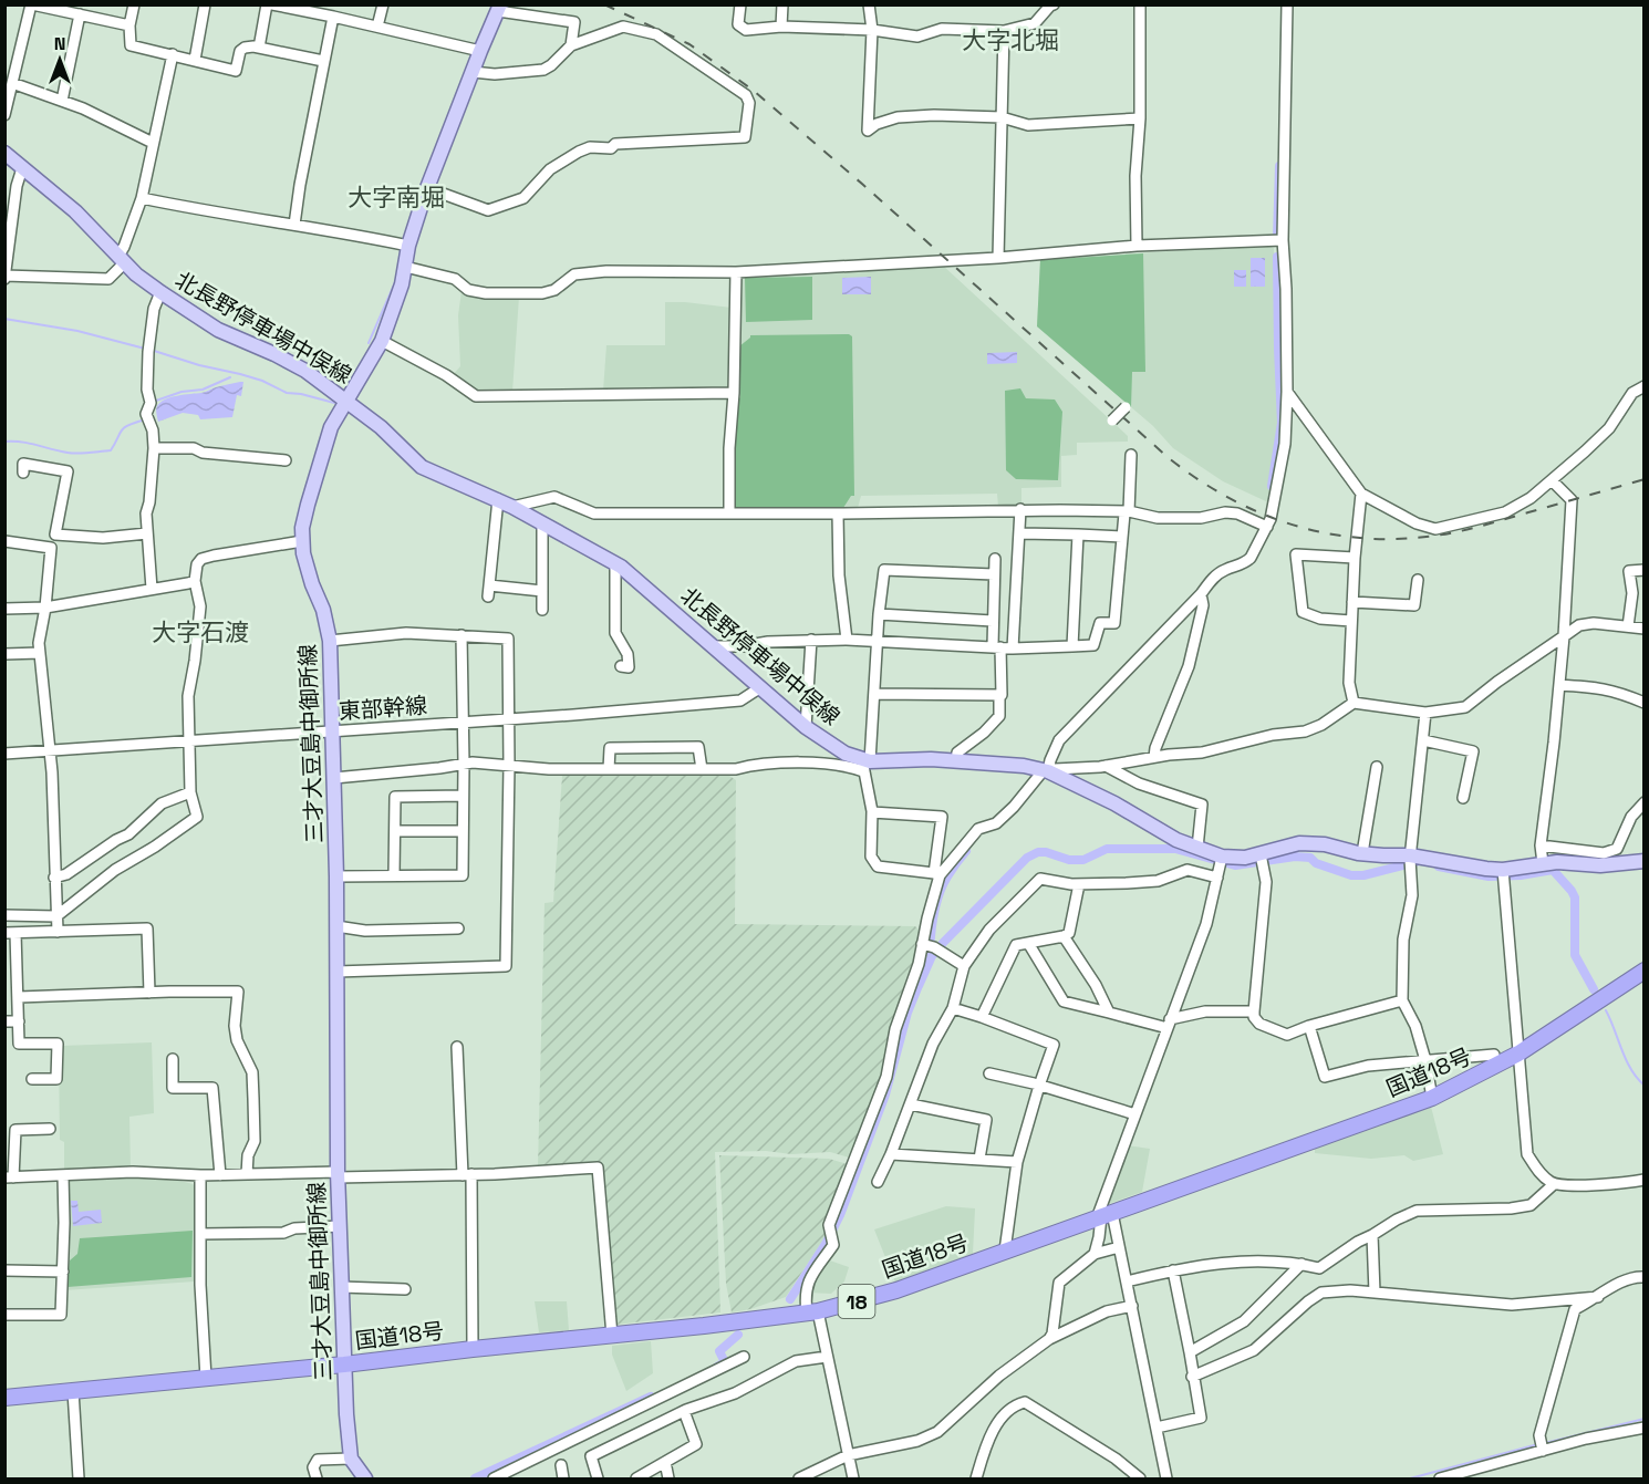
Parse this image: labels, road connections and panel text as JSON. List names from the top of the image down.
{
  "streets": {
    "highway": ["国道18号", "18"],
    "main road": ["北長野停車場中俣線", "三才大豆島中御所線"],
    "street": ["東部幹線"]
  },
  "crossings": [
    ["北長野停車場中俣線", "東部幹線"],
    ["北長野停車場中俣線", "三才大豆島中御所線"],
    ["東部幹線", "三才大豆島中御所線"],
    ["三才大豆島中御所線", "国道18号"]
  ],
  "districts": ["大字北堀", "大字南堀", "大字石渡"],
  "north": "top"
}
